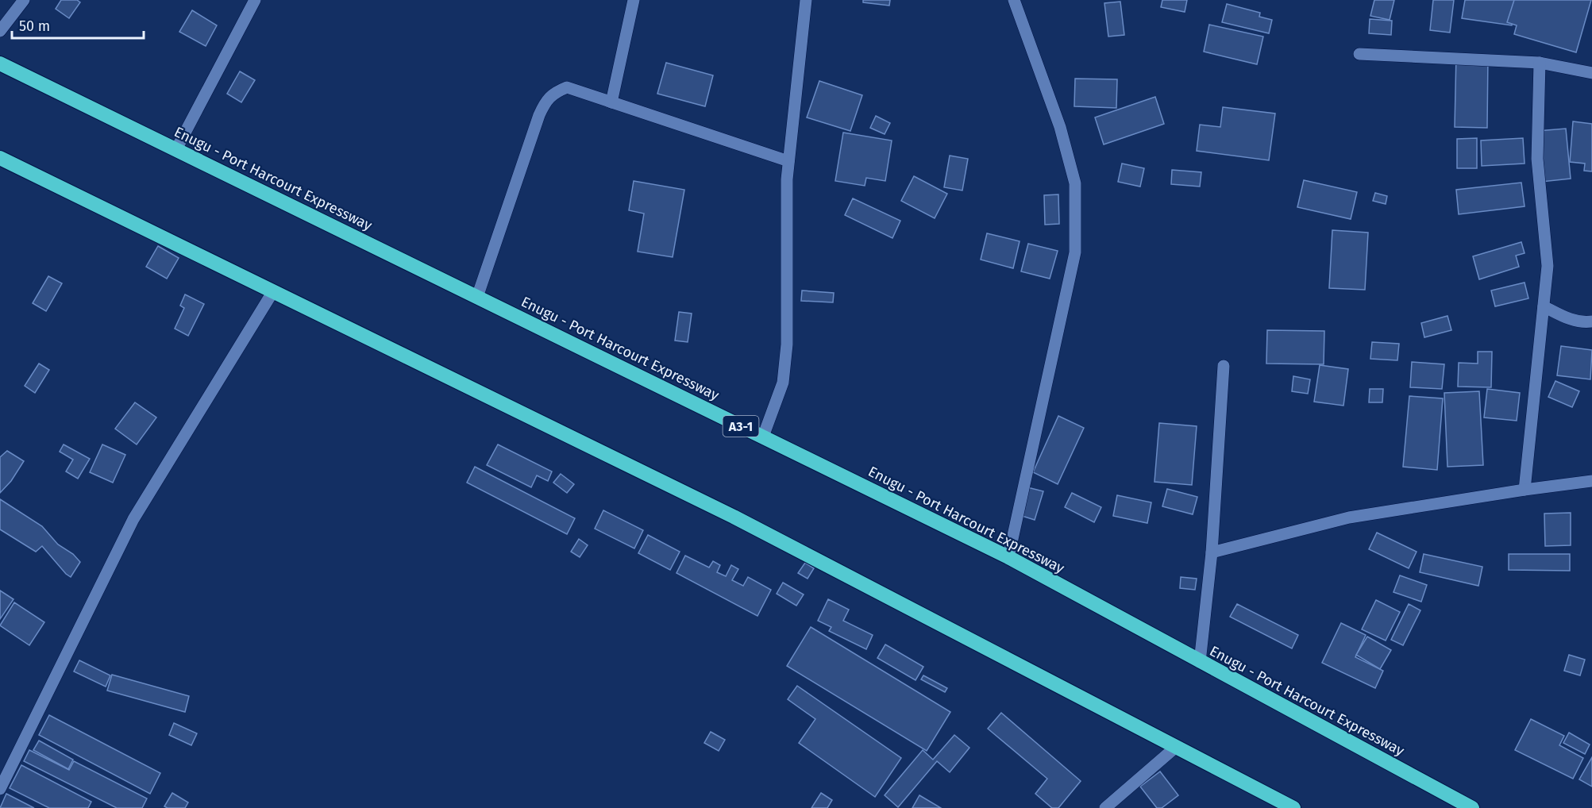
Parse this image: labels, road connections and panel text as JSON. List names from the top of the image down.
{
  "streets": {
    "highway": ["Enugu - Port Harcourt Expressway", "A3-1"]
  },
  "scale_bar": "50 m"
}
